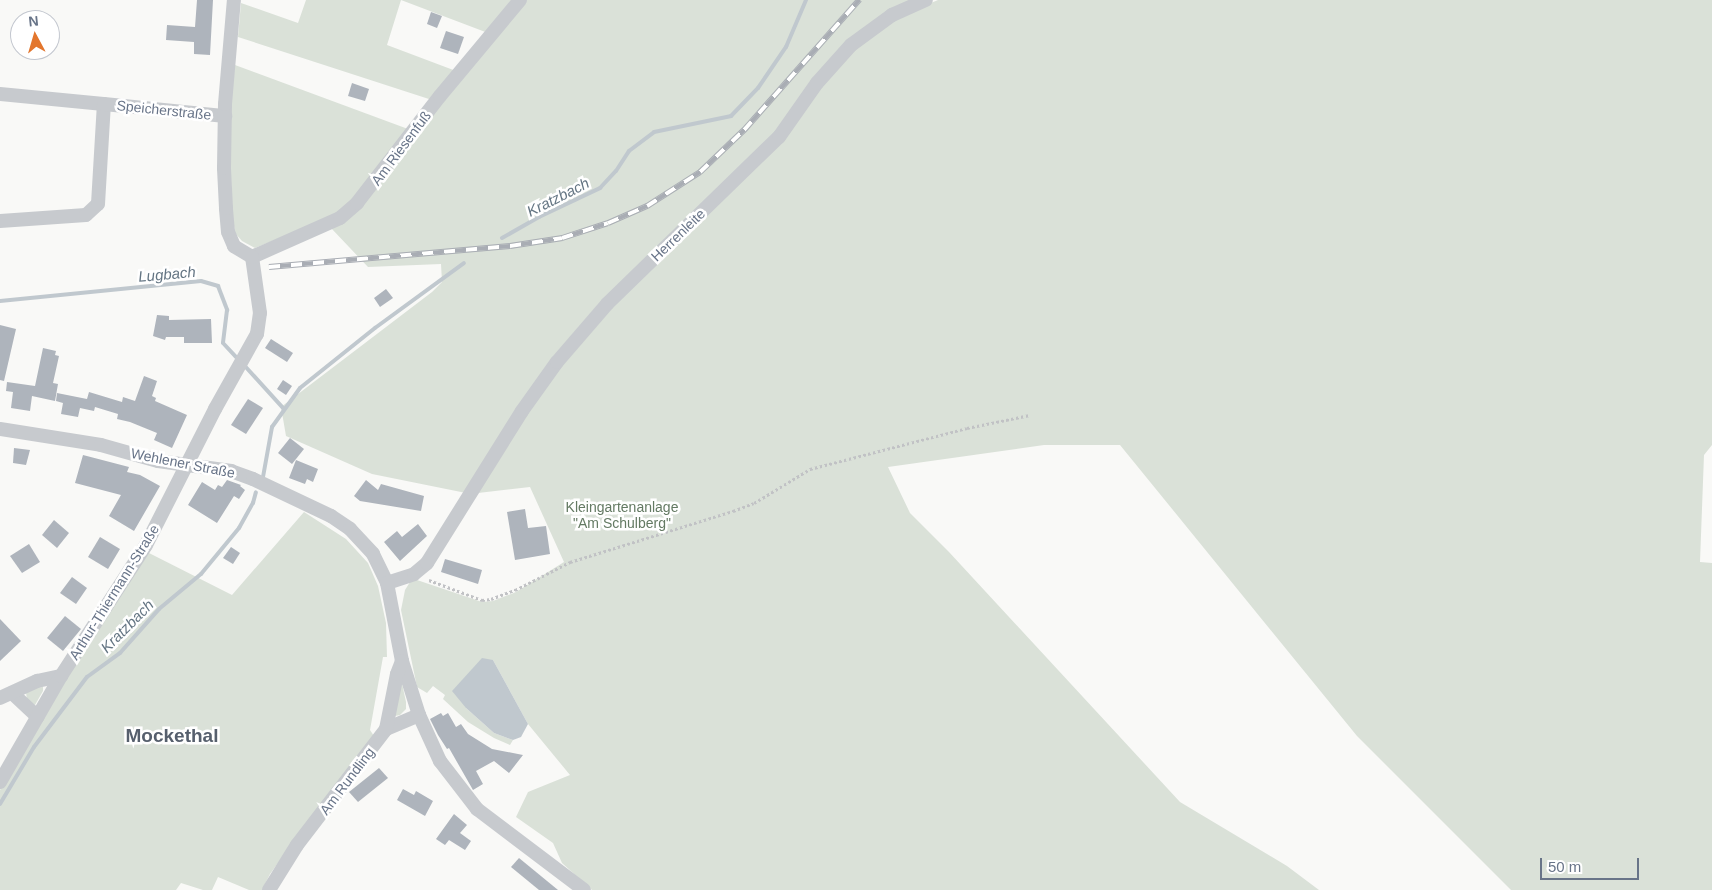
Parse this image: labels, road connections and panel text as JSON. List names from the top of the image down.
{
  "streets": {
    "street": [
      "Speicherstraße",
      "Am Riesenfuß",
      "Herrenleite",
      "Wehlener Straße",
      "Arthur-Thiermann-Straße",
      "Am Rundling"
    ]
  },
  "crossings": [
    ["Am Riesenfuß", "Arthur-Thiermann-Straße"],
    ["Wehlener Straße", "Arthur-Thiermann-Straße"],
    ["Wehlener Straße", "Am Rundling"]
  ],
  "districts": ["Mockethal"],
  "water": ["Kratzbach", "Lugbach"],
  "parks": ["Kleingartenanlage \"Am Schulberg\""],
  "scale_bar": "50 m",
  "north": "top"
}
